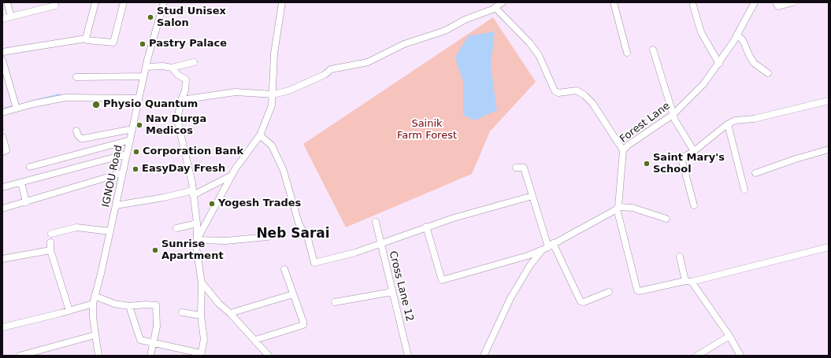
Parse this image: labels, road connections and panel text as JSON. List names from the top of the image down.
{
  "streets": {
    "street": ["Forest Lane", "IGNOU Road", "Cross Lane 12"]
  },
  "districts": ["Neb Sarai"],
  "parks": ["Sainik Farm Forest"],
  "places": [
    "Stud Unisex Salon",
    "Pastry Palace",
    "Physio Quantum",
    "Nav Durga Medicos",
    "Corporation Bank",
    "Saint Mary's School",
    "EasyDay Fresh",
    "Yogesh Trades",
    "Sunrise Apartment"
  ]
}
